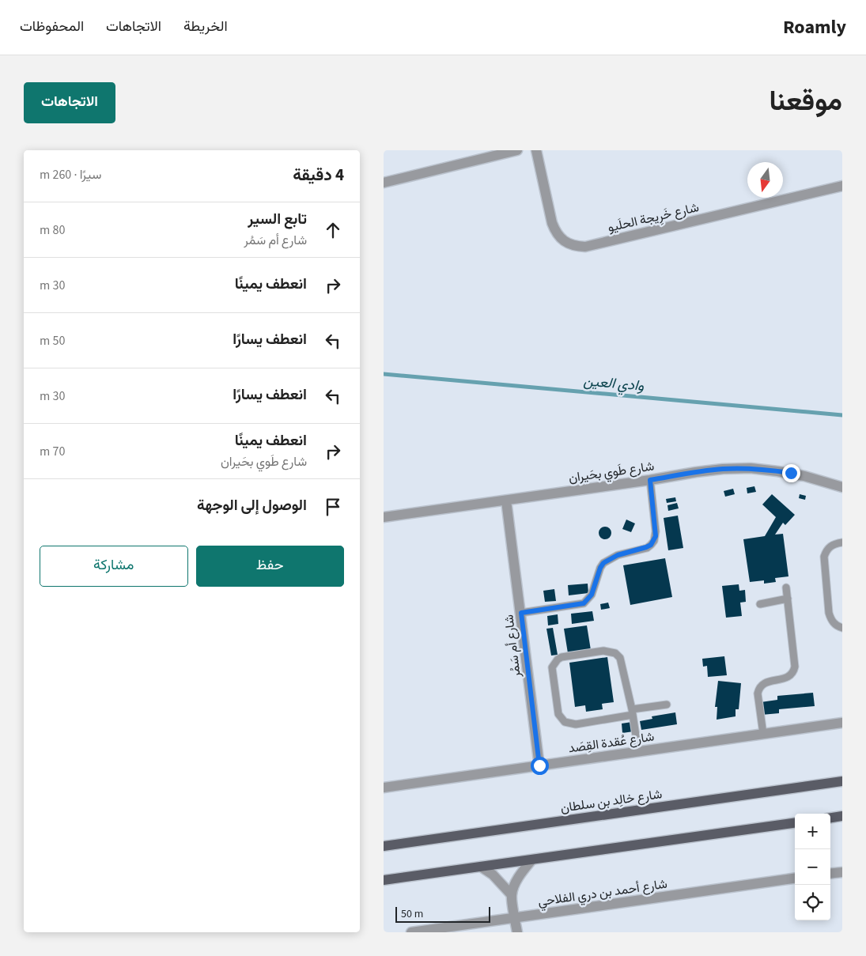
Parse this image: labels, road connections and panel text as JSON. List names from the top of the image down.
{
  "streets": {
    "main road": ["شارع خالِد بن سلطان"],
    "street": [
      "شارع خَرِيجة الحلَيو",
      "شارع طَوي بحَيران",
      "شارع أم سَمُر",
      "شارع عُقدة القِصَد",
      "شارع أحمد بن دري الفلاحي"
    ]
  },
  "crossings": [
    ["شارع طَوي بحَيران", "شارع أم سَمُر"],
    ["شارع أم سَمُر", "شارع عُقدة القِصَد"]
  ],
  "water": ["وادي العين"],
  "scale_bar": "50 m",
  "north": "bottom",
  "page": {
    "header": "Roamly",
    "nav": ["الخريطة", "الاتجاهات", "المحفوظات"],
    "title": "موقعنا",
    "buttons": [
      "الاتجاهات",
      ["حفظ", "مشاركة"]
    ],
    "heading": ["4 دقيقة", "سيرًا · 260 m"],
    "list": [
      ["تابع السير", "شارع أم سَمُر", "80 m"],
      ["انعطف يمينًا", "30 m"],
      ["انعطف يسارًا", "50 m"],
      ["انعطف يسارًا", "30 m"],
      ["انعطف يمينًا", "شارع طَوي بحَيران", "70 m"],
      "الوصول إلى الوجهة"
    ],
    "map_buttons": ["+", "−"],
    "scale": "50 m"
  }
}
